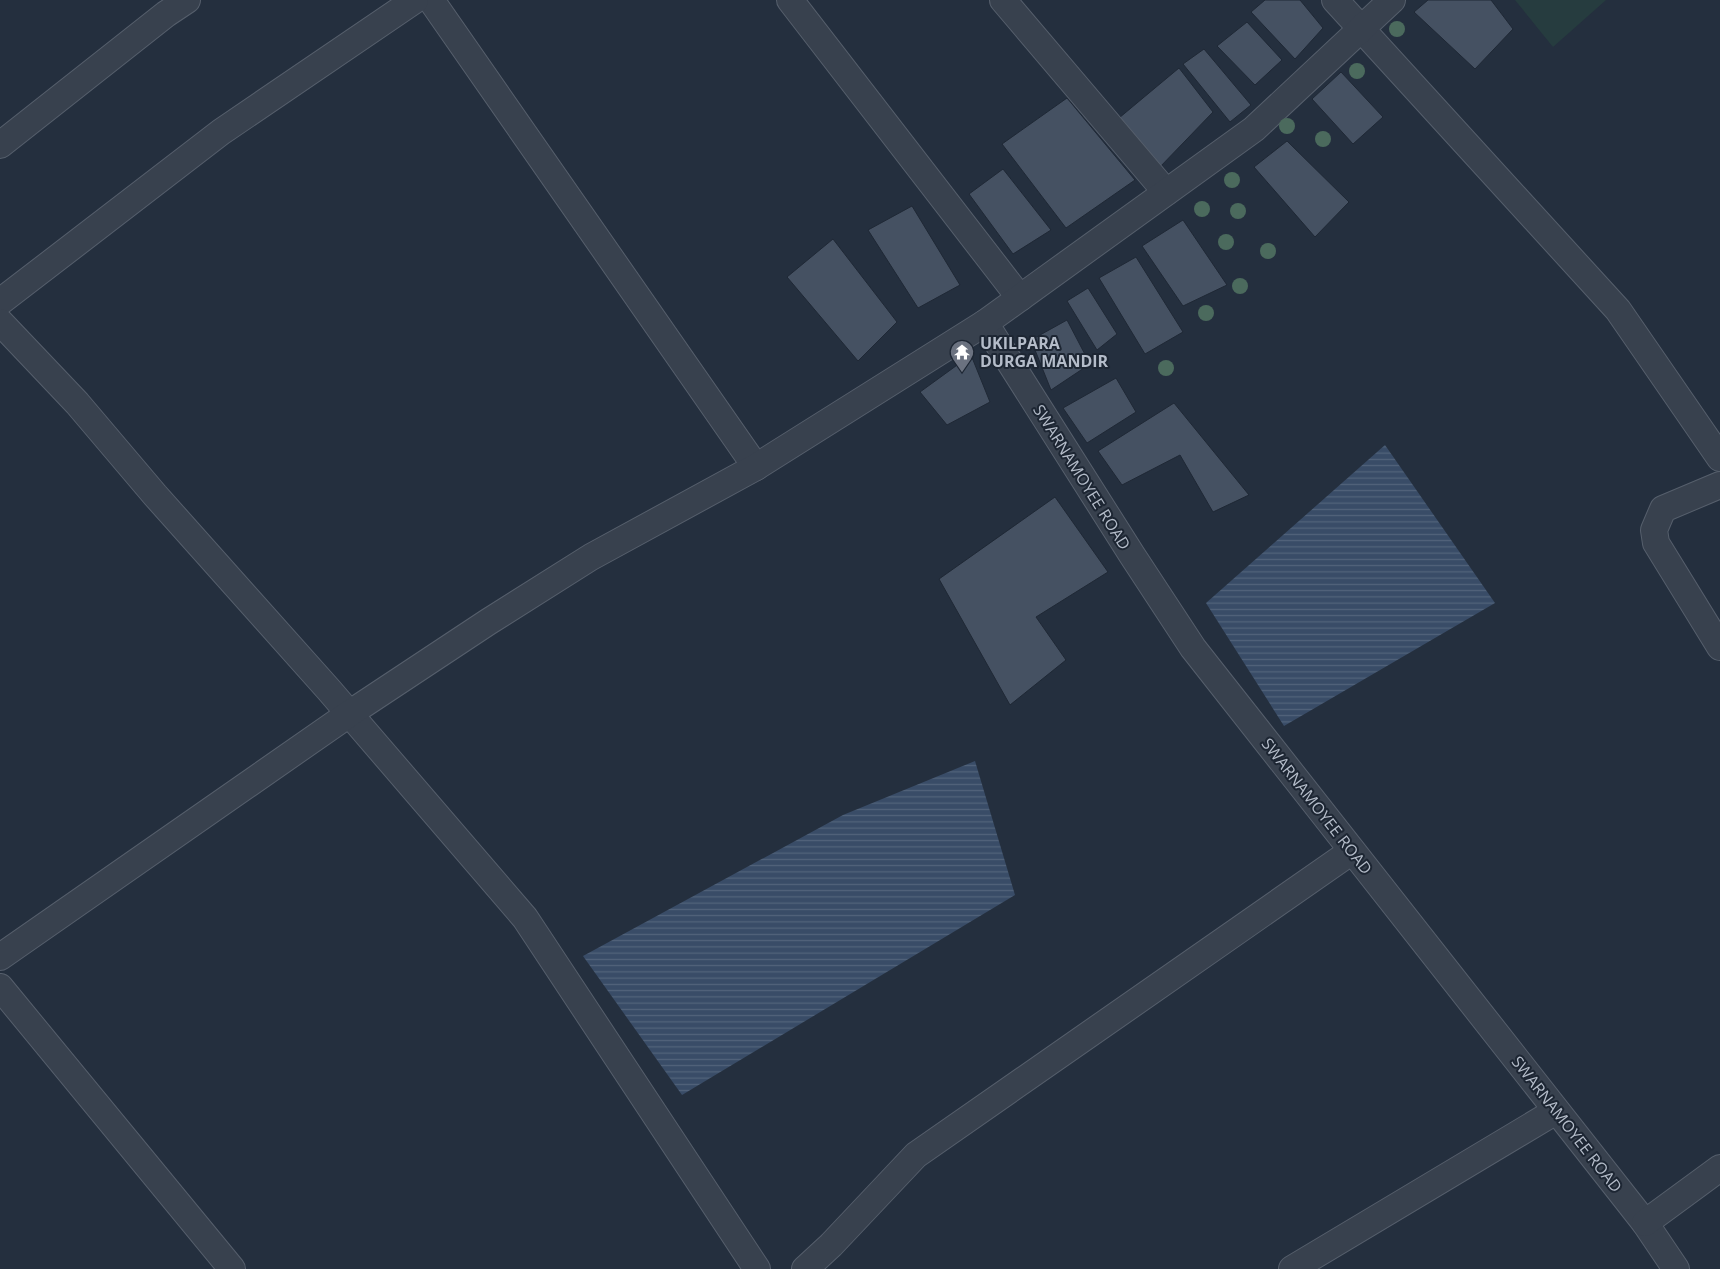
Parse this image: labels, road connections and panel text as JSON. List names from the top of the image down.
{
  "streets": {
    "street": ["SWARNAMOYEE ROAD"]
  },
  "places": {
    "temple": ["UKILPARA DURGA MANDIR"]
  }
}
